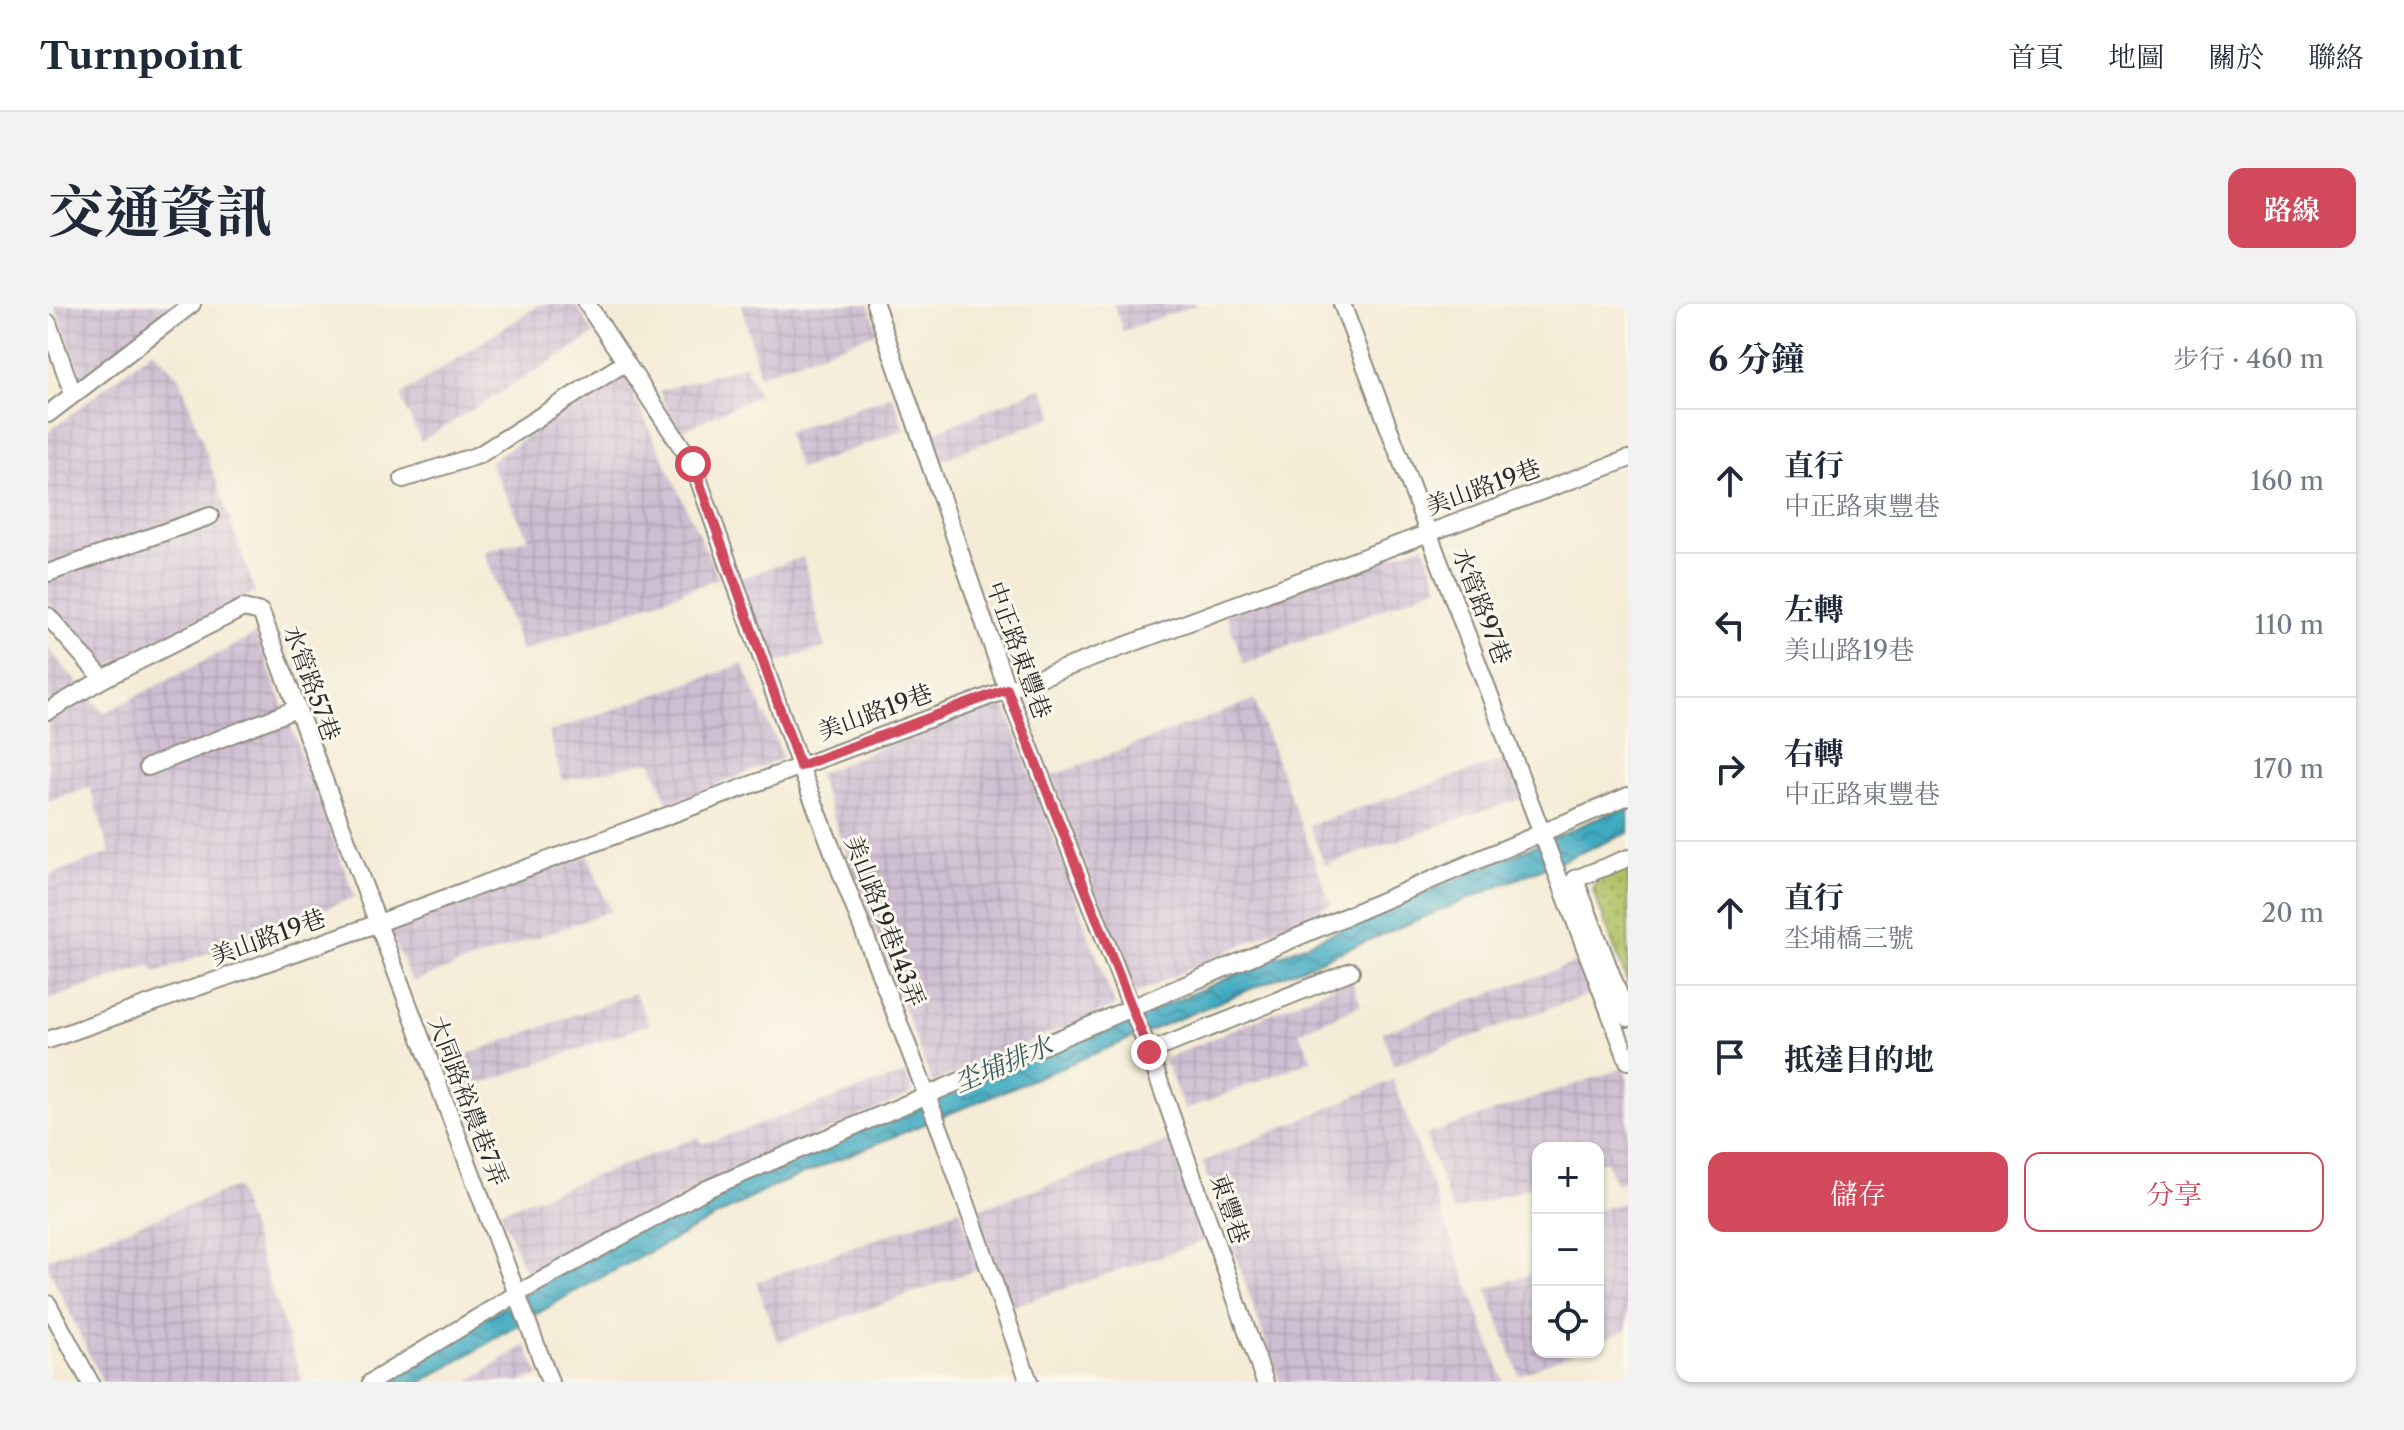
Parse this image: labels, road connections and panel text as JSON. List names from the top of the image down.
{
  "streets": {
    "street": [
      "美山路19巷",
      "水管路97巷",
      "中正路東豐巷",
      "水管路57巷",
      "美山路19巷143弄",
      "大同路裕農巷7弄",
      "東豐巷"
    ]
  },
  "crossings": [
    ["美山路19巷", "水管路97巷"],
    ["美山路19巷", "中正路東豐巷"],
    ["美山路19巷", "水管路57巷"],
    ["美山路19巷", "美山路19巷143弄"],
    ["美山路19巷", "大同路裕農巷7弄"],
    ["中正路東豐巷", "東豐巷"],
    ["水管路57巷", "大同路裕農巷7弄"]
  ],
  "water": ["坔埔排水"],
  "page": {
    "header": "Turnpoint",
    "nav": [
      "首頁",
      "地圖",
      "關於",
      "聯絡"
    ],
    "title": "交通資訊",
    "buttons": [
      "路線",
      ["儲存", "分享"]
    ],
    "heading": ["6 分鐘", "步行 · 460 m"],
    "list": [
      ["直行", "中正路東豐巷", "160 m"],
      ["左轉", "美山路19巷", "110 m"],
      ["右轉", "中正路東豐巷", "170 m"],
      ["直行", "坔埔橋三號", "20 m"],
      "抵達目的地"
    ],
    "map_buttons": ["+", "−"]
  }
}
